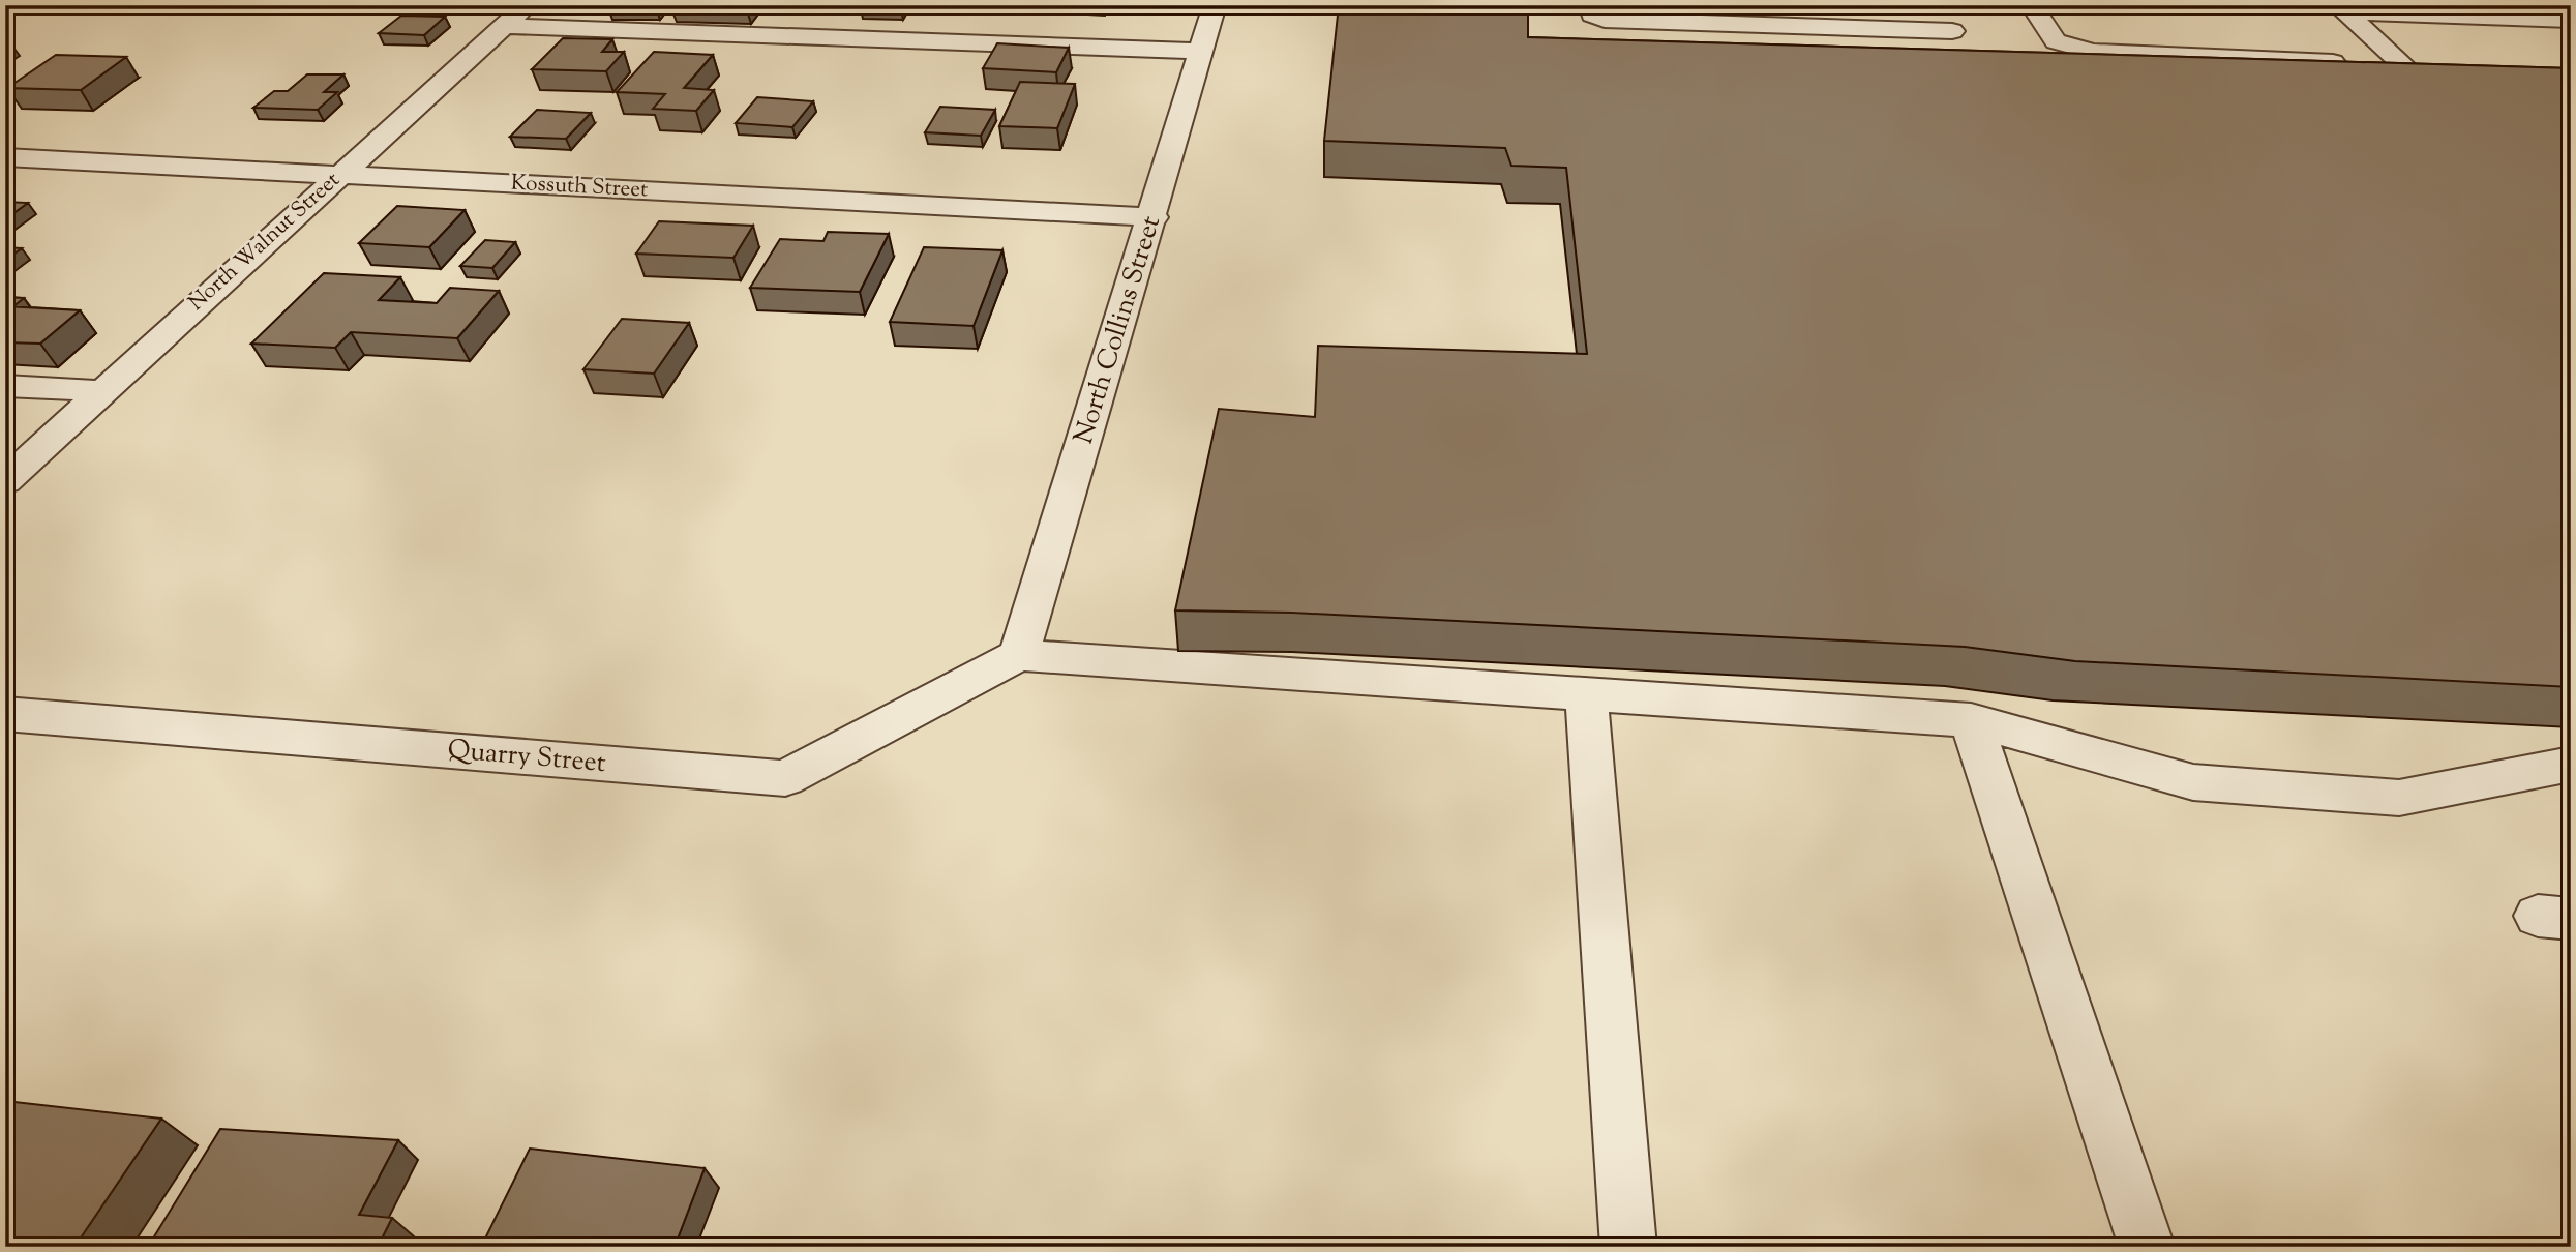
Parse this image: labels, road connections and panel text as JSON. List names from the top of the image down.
{
  "streets": {
    "street": [
      "Kossuth Street",
      "North Walnut Street",
      "North Collins Street",
      "Quarry Street"
    ]
  },
  "crossings": [
    ["Kossuth Street", "North Walnut Street"],
    ["Kossuth Street", "North Collins Street"],
    ["North Collins Street", "Quarry Street"]
  ]
}
